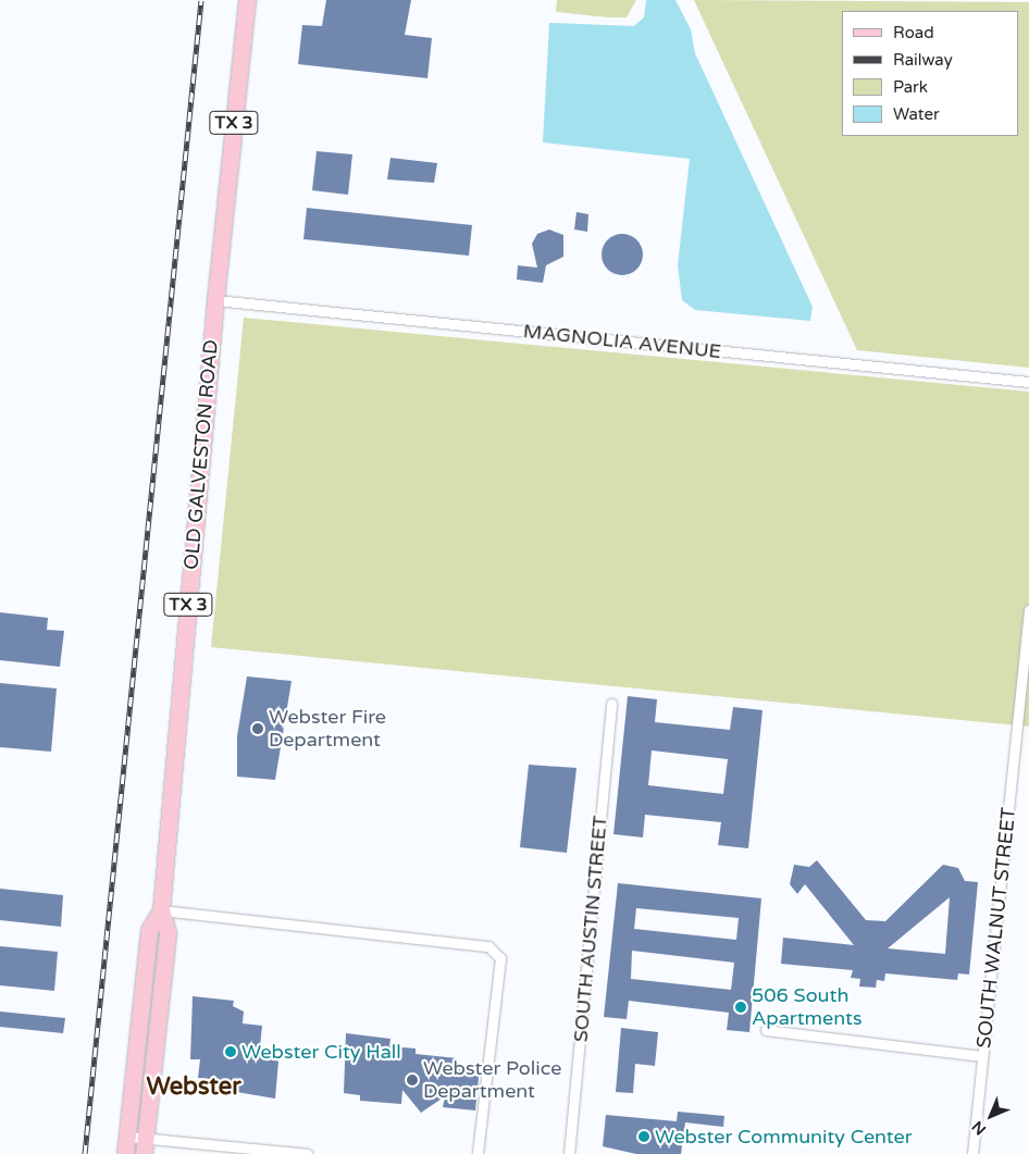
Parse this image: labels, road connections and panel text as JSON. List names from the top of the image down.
{
  "streets": {
    "main road": ["TX 3", "OLD GALVESTON ROAD"],
    "street": ["MAGNOLIA AVENUE", "SOUTH WALNUT STREET", "SOUTH AUSTIN STREET"]
  },
  "crossings": [
    ["MAGNOLIA AVENUE", "OLD GALVESTON ROAD"]
  ],
  "districts": ["Webster"],
  "places": [
    "Webster Fire Department",
    "506 South Apartments",
    "Webster City Hall",
    "Webster Police Department",
    "Webster Community Center"
  ],
  "legend": [
    "Road",
    "Railway",
    "Park",
    "Water"
  ],
  "north": "bottom left"
}
